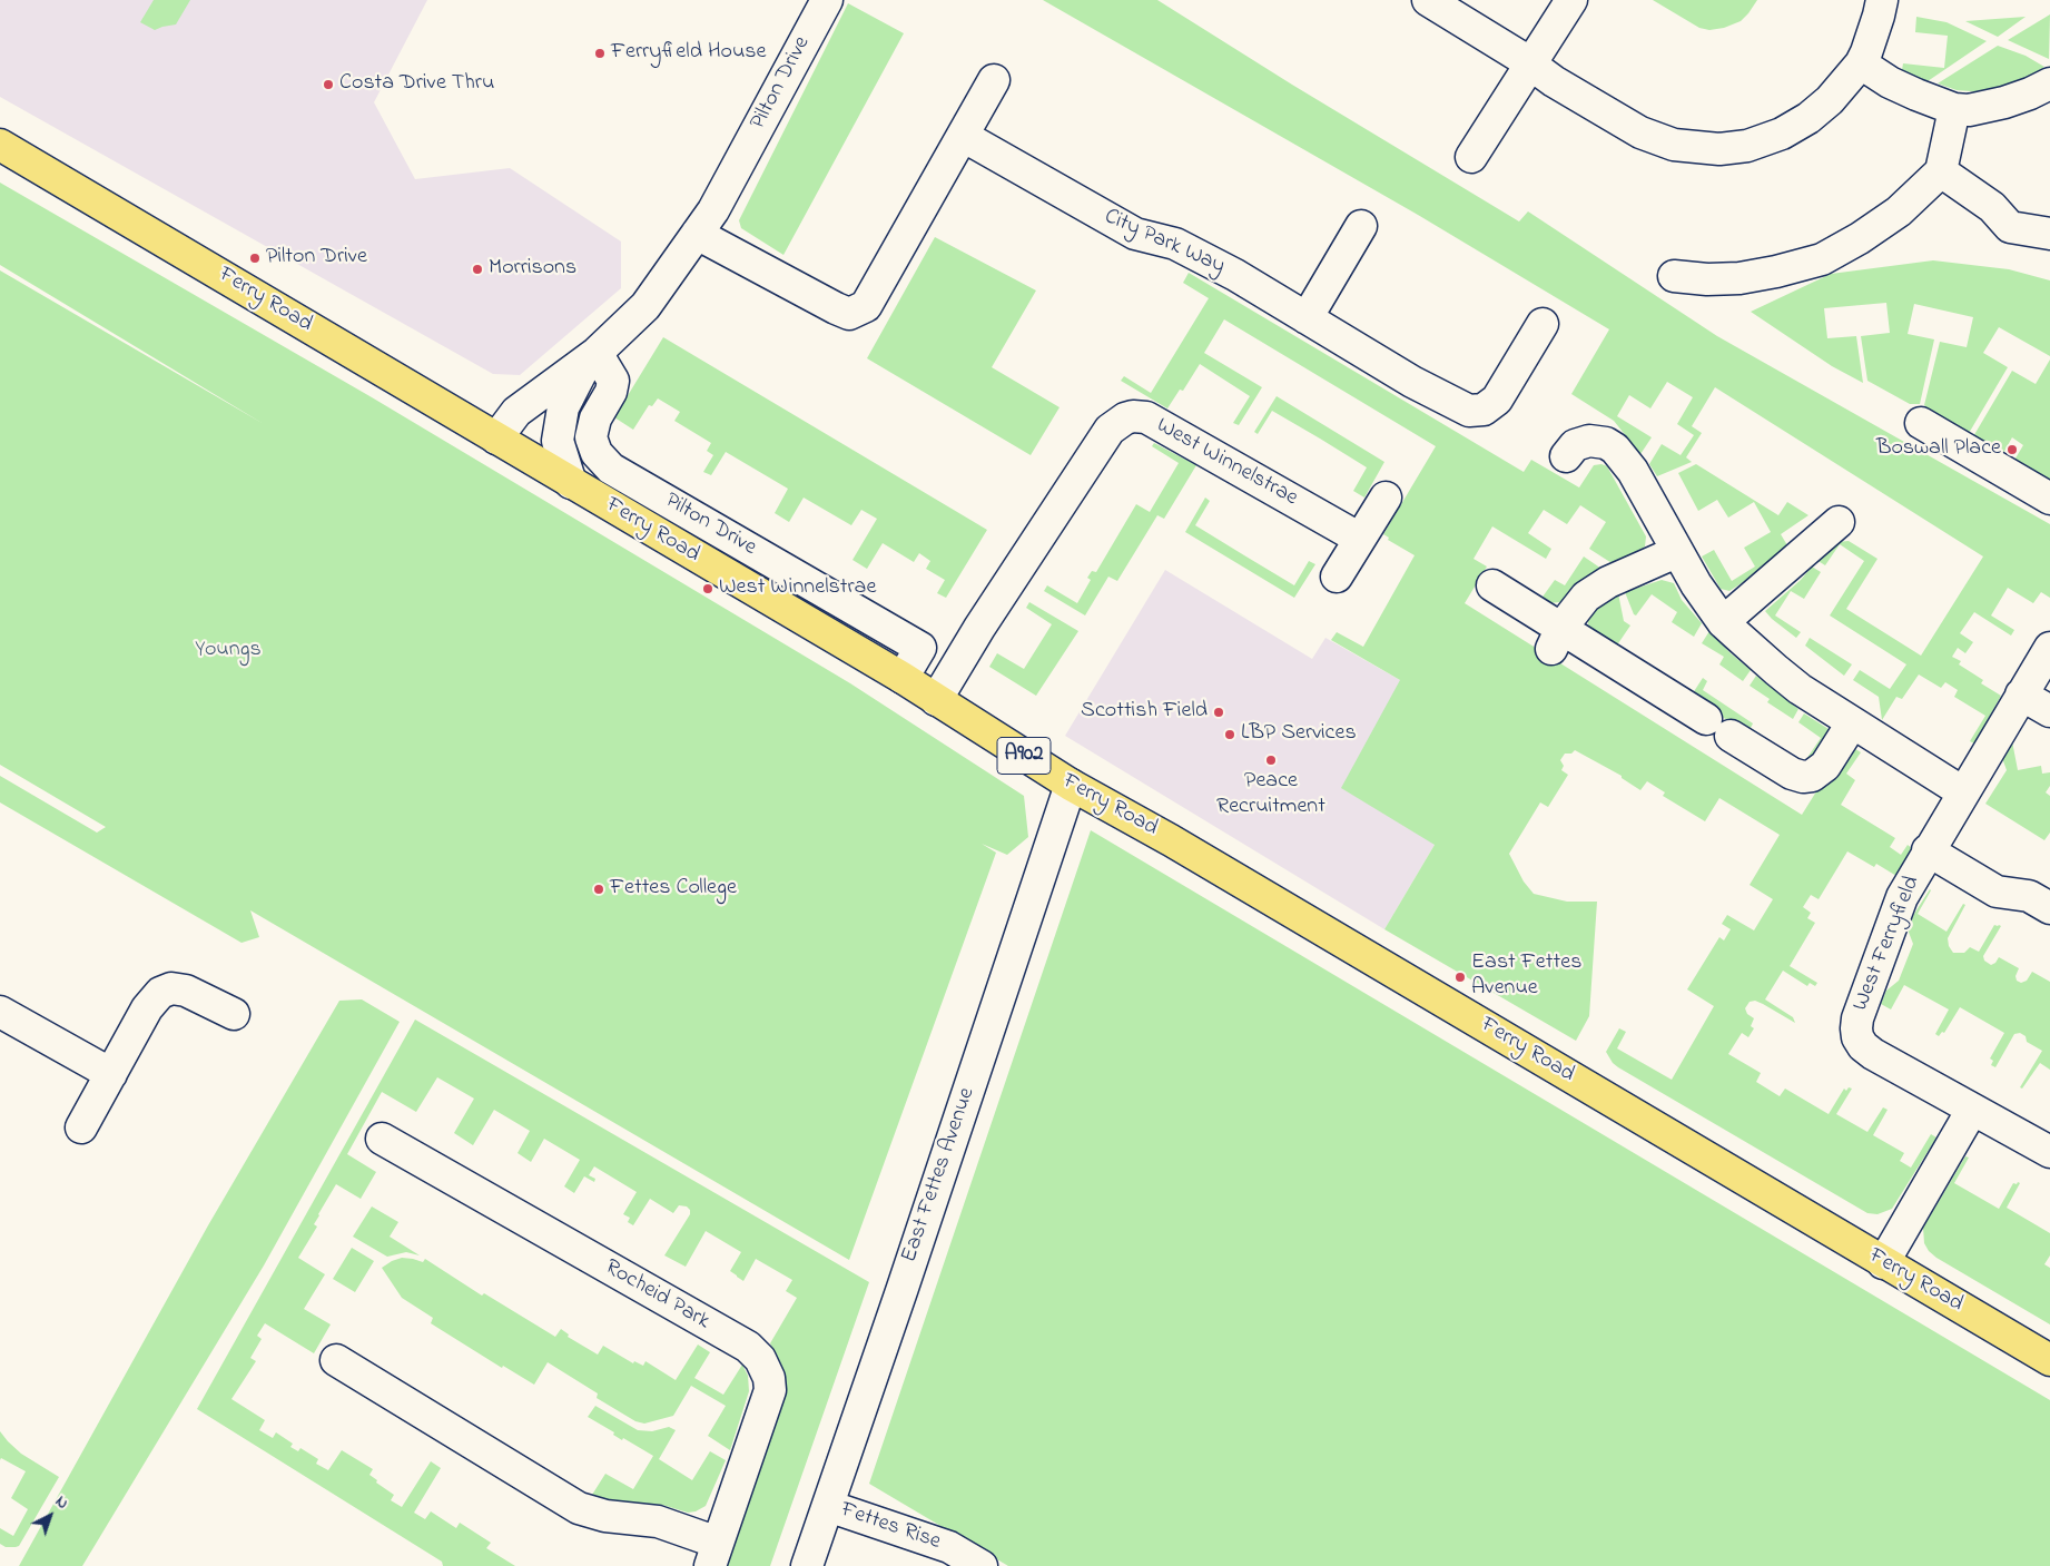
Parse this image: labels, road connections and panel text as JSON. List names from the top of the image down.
{
  "streets": {
    "main road": ["Ferry Road", "A902"],
    "street": [
      "Pilton Drive",
      "City Park Way",
      "West Winnelstrae",
      "West Ferryfield",
      "East Fettes Avenue",
      "Rocheid Park",
      "Fettes Rise"
    ]
  },
  "crossings": [
    ["Pilton Drive", "Ferry Road"],
    ["Ferry Road", "West Winnelstrae"],
    ["Ferry Road", "East Fettes Avenue"],
    ["East Fettes Avenue", "Fettes Rise"]
  ],
  "parks": ["Youngs"],
  "places": [
    "Ferryfield House",
    "Costa Drive Thru",
    "Pilton Drive",
    "Morrisons",
    "Boswall Place",
    "West Winnelstrae",
    "Scottish Field",
    "LBP Services",
    "Peace Recruitment",
    "Fettes College",
    "East Fettes Avenue"
  ],
  "north": "top right"
}
